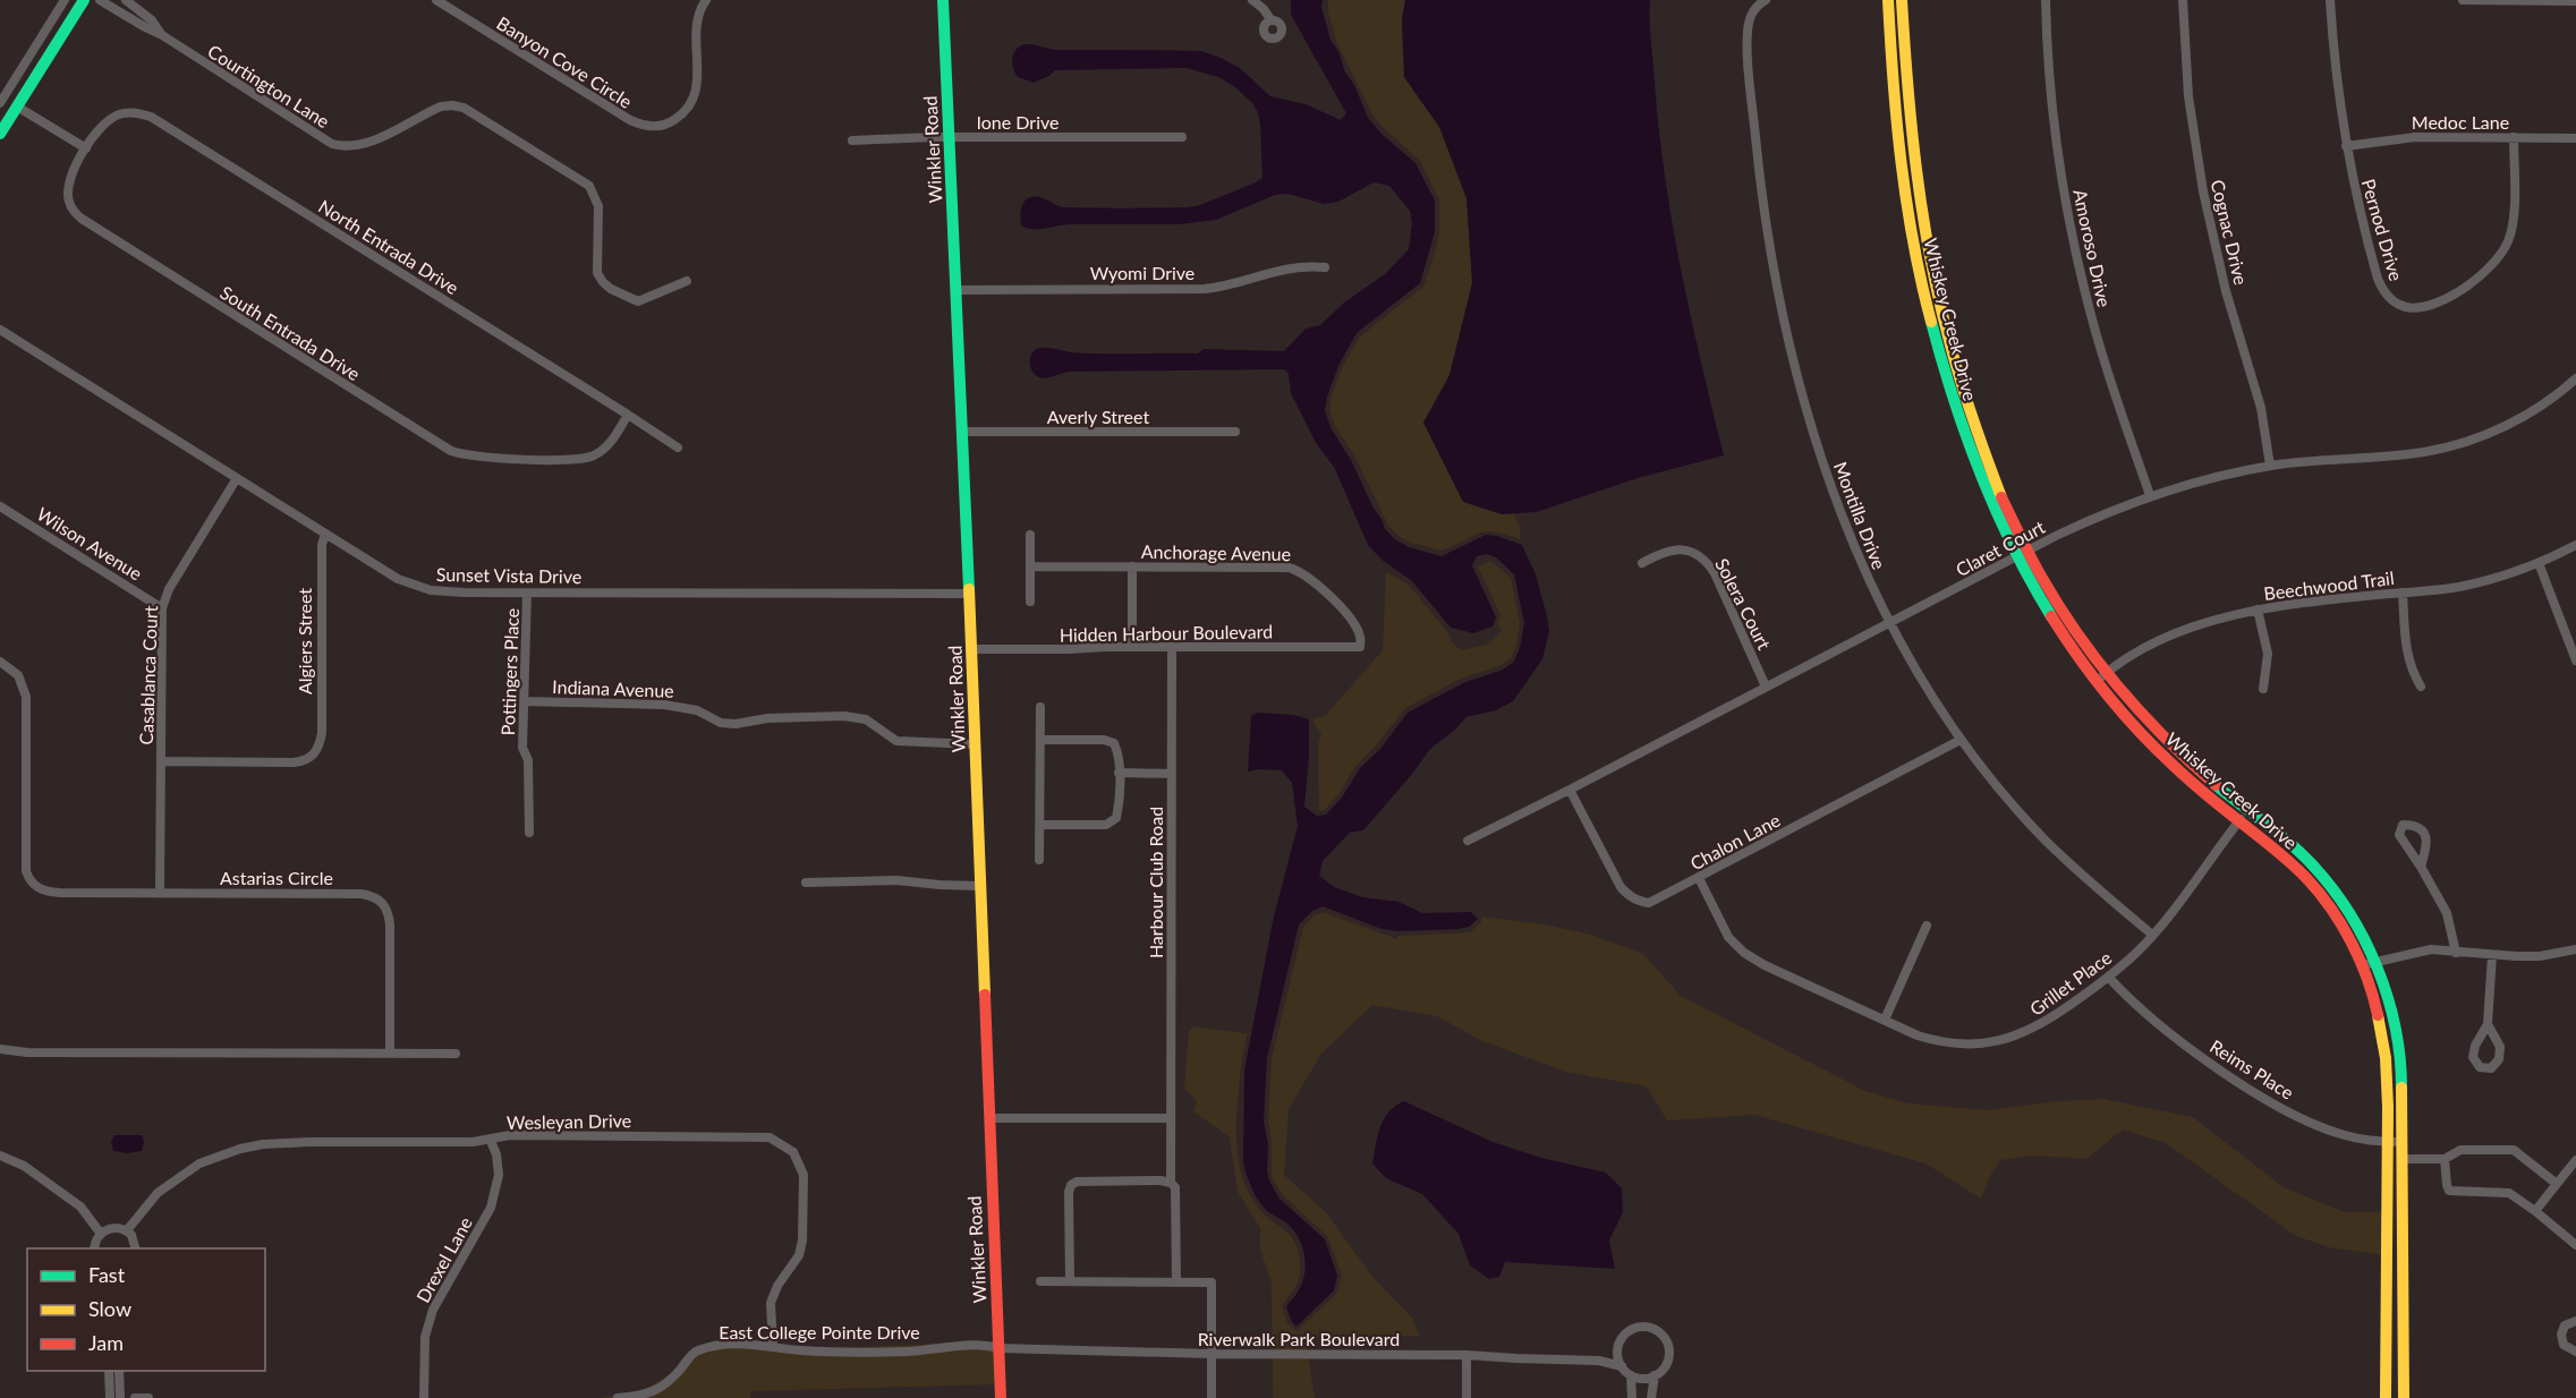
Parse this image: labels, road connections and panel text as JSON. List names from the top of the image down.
{
  "streets": {
    "street": [
      "Banyon Cove Circle",
      "Courtington Lane",
      "Ione Drive",
      "Medoc Lane",
      "Winkler Road",
      "Pernod Drive",
      "Cognac Drive",
      "North Entrada Drive",
      "Amoroso Drive",
      "Wyomi Drive",
      "Whiskey Creek Drive",
      "South Entrada Drive",
      "Averly Street",
      "Montilla Drive",
      "Wilson Avenue",
      "Claret Court",
      "Anchorage Avenue",
      "Sunset Vista Drive",
      "Beechwood Trail",
      "Solera Court",
      "Hidden Harbour Boulevard",
      "Algiers Street",
      "Pottingers Place",
      "Casablanca Court",
      "Indiana Avenue",
      "Chalon Lane",
      "Astarias Circle",
      "Harbour Club Road",
      "Grillet Place",
      "Reims Place",
      "Wesleyan Drive",
      "Drexel Lane",
      "East College Pointe Drive",
      "Riverwalk Park Boulevard"
    ]
  },
  "crossings": [
    ["Ione Drive", "Winkler Road"],
    ["Medoc Lane", "Pernod Drive"],
    ["Winkler Road", "Wyomi Drive"],
    ["Winkler Road", "Averly Street"],
    ["Winkler Road", "Sunset Vista Drive"],
    ["Winkler Road", "Hidden Harbour Boulevard"],
    ["Winkler Road", "Indiana Avenue"],
    ["Winkler Road", "East College Pointe Drive"],
    ["Winkler Road", "Riverwalk Park Boulevard"],
    ["Cognac Drive", "Claret Court"],
    ["North Entrada Drive", "South Entrada Drive"],
    ["Amoroso Drive", "Claret Court"],
    ["Whiskey Creek Drive", "Claret Court"],
    ["Whiskey Creek Drive", "Beechwood Trail"],
    ["Whiskey Creek Drive", "Grillet Place"],
    ["Whiskey Creek Drive", "Reims Place"],
    ["Montilla Drive", "Claret Court"],
    ["Montilla Drive", "Chalon Lane"],
    ["Montilla Drive", "Grillet Place"],
    ["Wilson Avenue", "Casablanca Court"],
    ["Claret Court", "Solera Court"],
    ["Claret Court", "Chalon Lane"],
    ["Anchorage Avenue", "Hidden Harbour Boulevard"],
    ["Sunset Vista Drive", "Algiers Street"],
    ["Sunset Vista Drive", "Pottingers Place"],
    ["Sunset Vista Drive", "Casablanca Court"],
    ["Hidden Harbour Boulevard", "Harbour Club Road"],
    ["Algiers Street", "Casablanca Court"],
    ["Pottingers Place", "Indiana Avenue"],
    ["Casablanca Court", "Astarias Circle"],
    ["Chalon Lane", "Grillet Place"],
    ["Grillet Place", "Reims Place"],
    ["Wesleyan Drive", "Drexel Lane"],
    ["Wesleyan Drive", "East College Pointe Drive"],
    ["East College Pointe Drive", "Riverwalk Park Boulevard"]
  ],
  "legend": ["Fast", "Slow", "Jam"]
}
